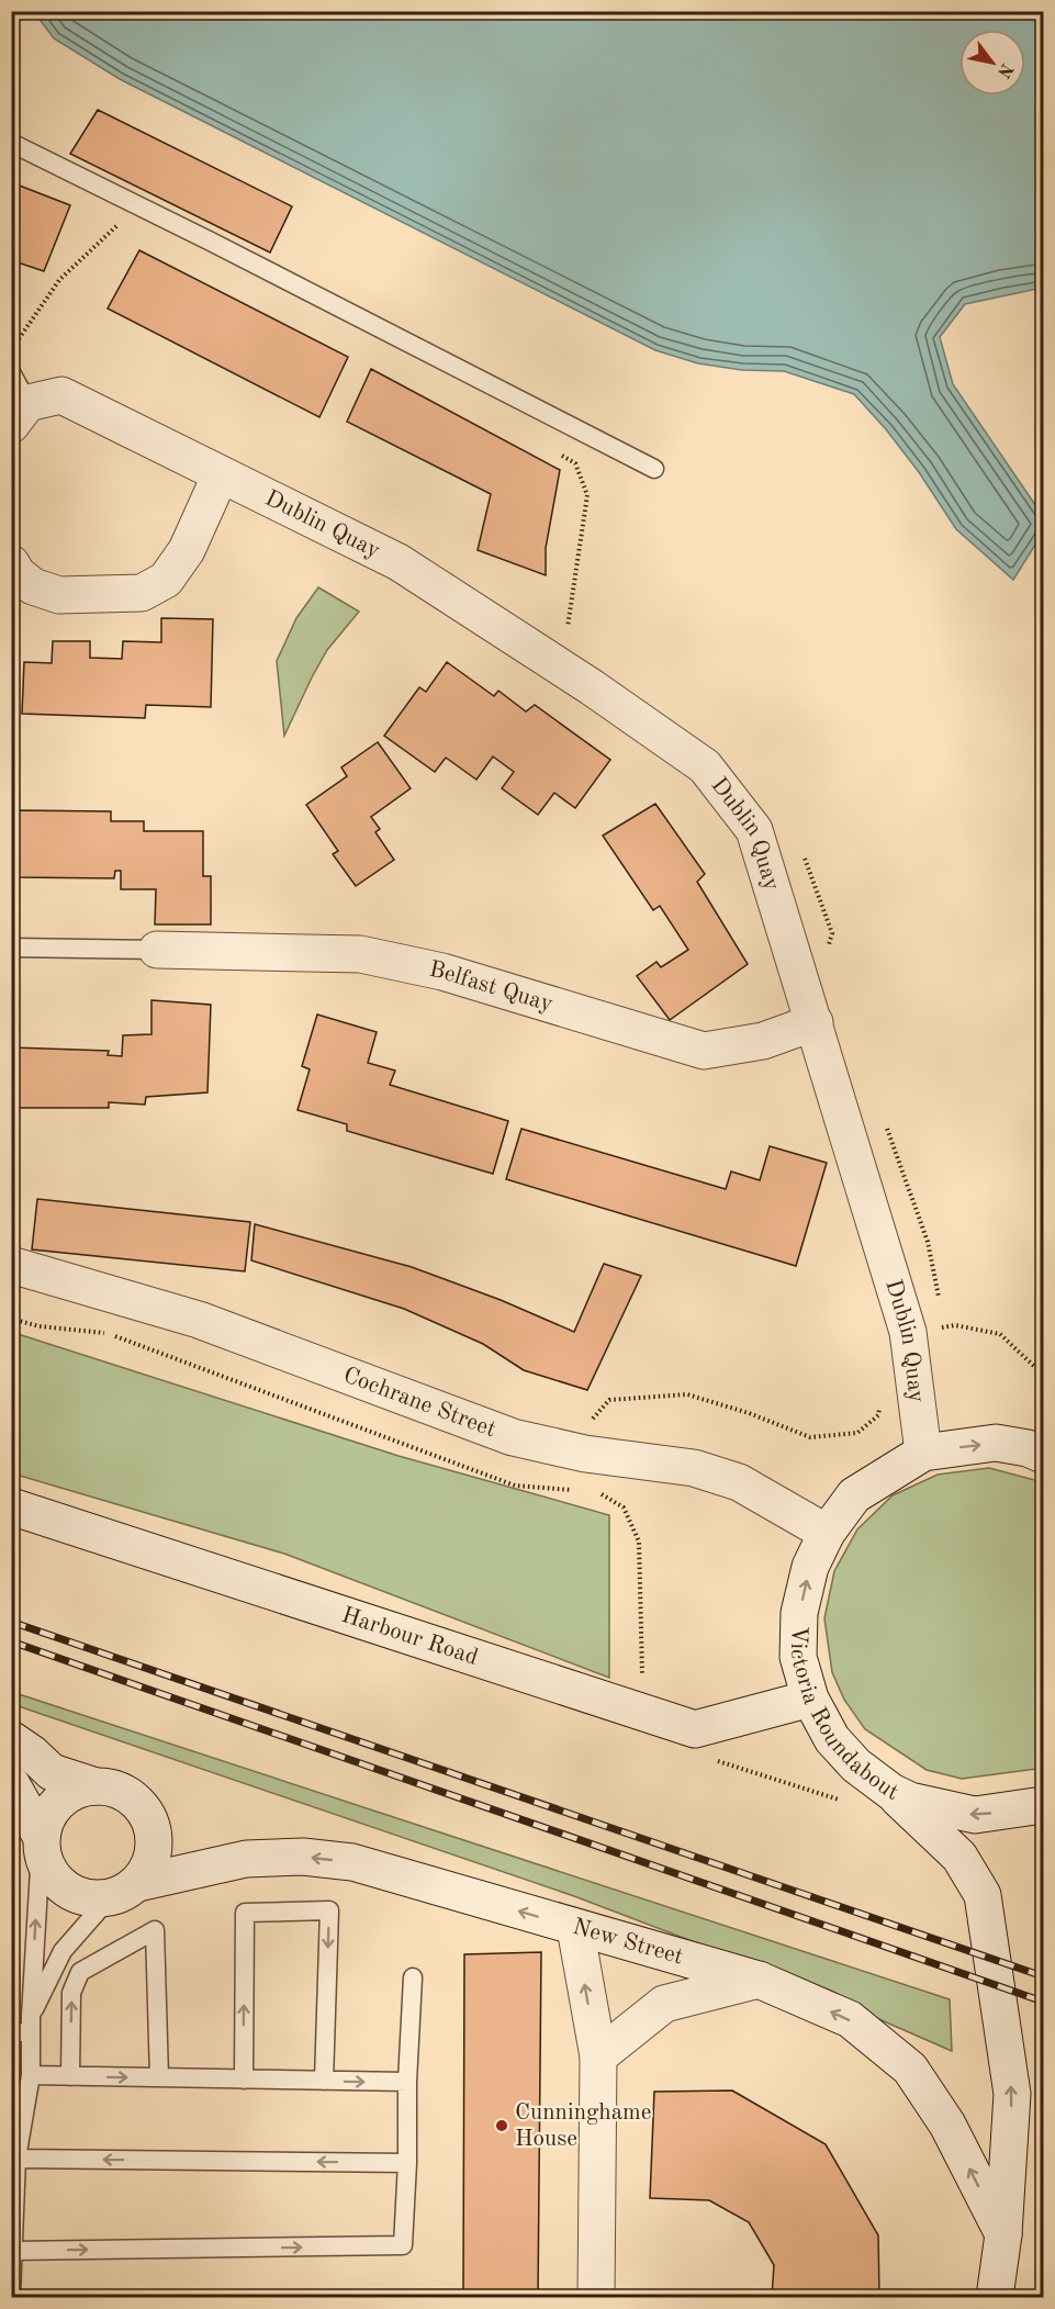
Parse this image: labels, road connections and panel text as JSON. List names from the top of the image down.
{
  "streets": {
    "street": [
      "Dublin Quay",
      "Belfast Quay",
      "Cochrane Street",
      "Harbour Road",
      "Victoria Roundabout",
      "New Street"
    ]
  },
  "crossings": [
    ["Dublin Quay", "Belfast Quay"],
    ["Dublin Quay", "Victoria Roundabout"],
    ["Cochrane Street", "Victoria Roundabout"],
    ["Harbour Road", "Victoria Roundabout"]
  ],
  "one_way": ["New Street"],
  "places": ["Cunninghame House"],
  "north": "bottom right"
}
